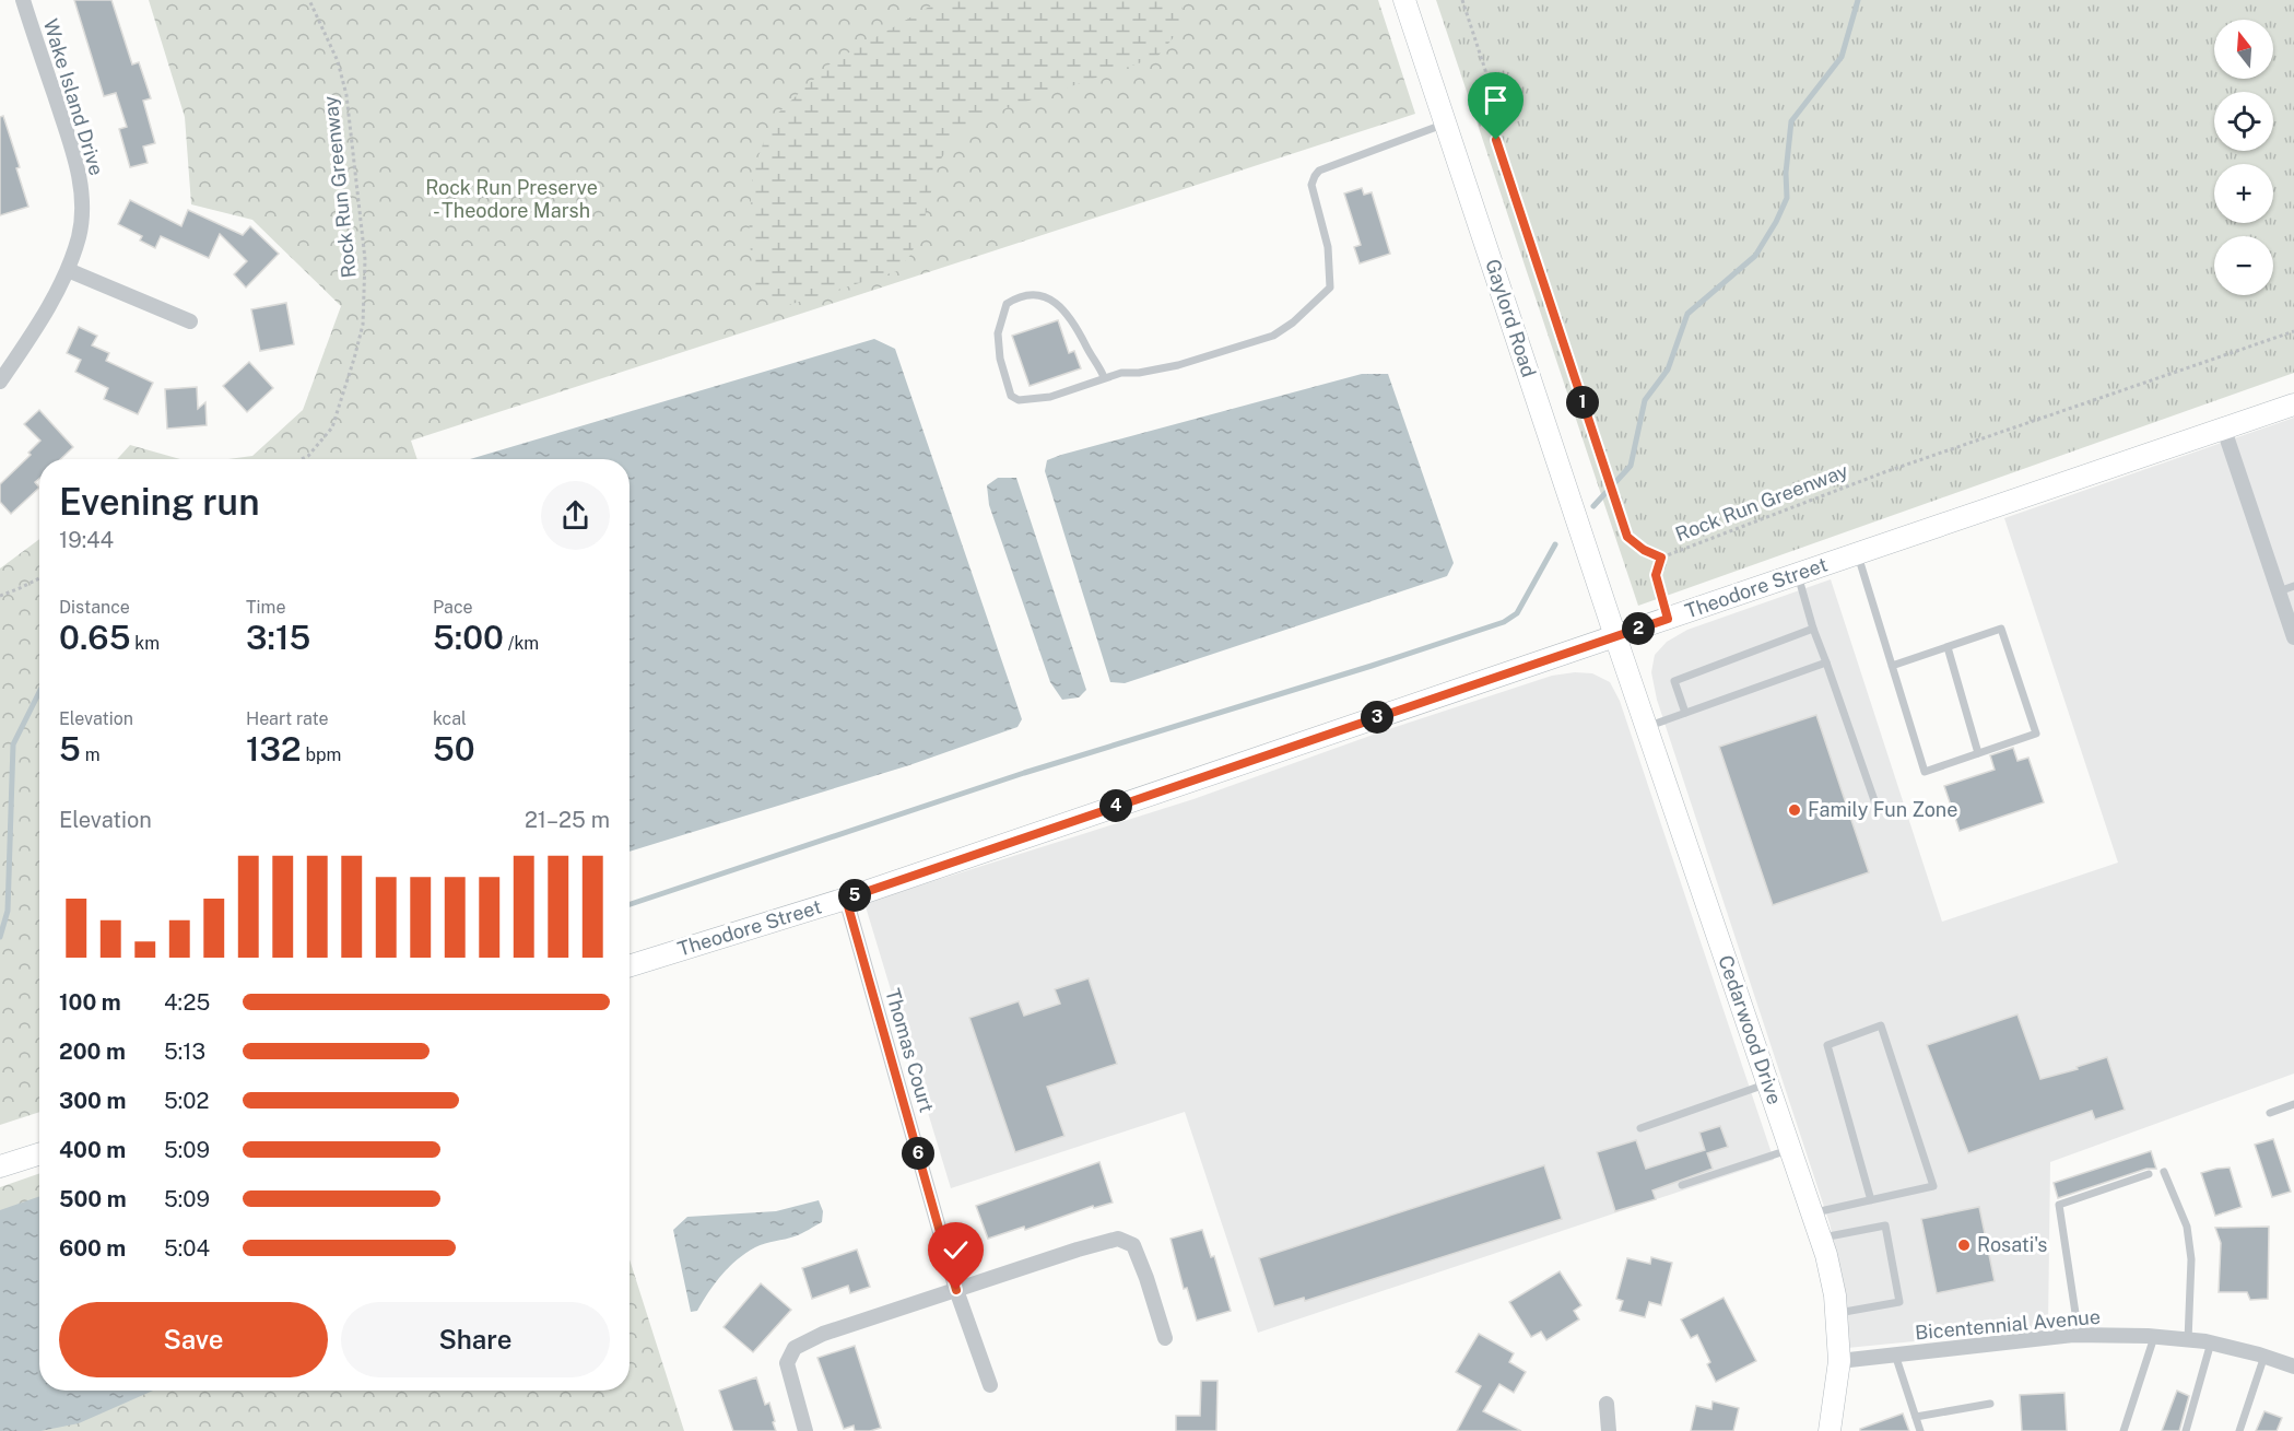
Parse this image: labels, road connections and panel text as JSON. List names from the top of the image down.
{
  "streets": {
    "street": [
      "Wake Island Drive",
      "Gaylord Road",
      "Theodore Street",
      "Cedarwood Drive",
      "Thomas Court",
      "Bicentennial Avenue"
    ],
    "path": ["Rock Run Greenway"]
  },
  "crossings": [
    ["Gaylord Road", "Theodore Street"],
    ["Gaylord Road", "Cedarwood Drive"],
    ["Theodore Street", "Cedarwood Drive"],
    ["Theodore Street", "Thomas Court"],
    ["Cedarwood Drive", "Bicentennial Avenue"]
  ],
  "parks": ["Rock Run Preserve - Theodore Marsh"],
  "places": ["Family Fun Zone", "Rosati's"],
  "north": "top",
  "page": {
    "map_buttons": ["+", "−"],
    "pins": [
      "1",
      "2",
      "3",
      "4",
      "5",
      "6"
    ],
    "heading": ["Evening run", "19:44"],
    "stats": [
      ["Distance", "0.65 km"],
      ["Time", "3:15"],
      ["Pace", "5:00 /km"],
      ["Elevation", "5 m"],
      ["Heart rate", "132 bpm"],
      ["kcal", "50"]
    ],
    "chart": ["Elevation", "21–25 m"],
    "list": [
      {
        "name": "100 m",
        "note": "4:25"
      },
      {
        "name": "200 m",
        "note": "5:13"
      },
      {
        "name": "300 m",
        "note": "5:02"
      },
      {
        "name": "400 m",
        "note": "5:09"
      },
      {
        "name": "500 m",
        "note": "5:09"
      },
      {
        "name": "600 m",
        "note": "5:04"
      }
    ],
    "buttons": ["Save", "Share"]
  }
}
